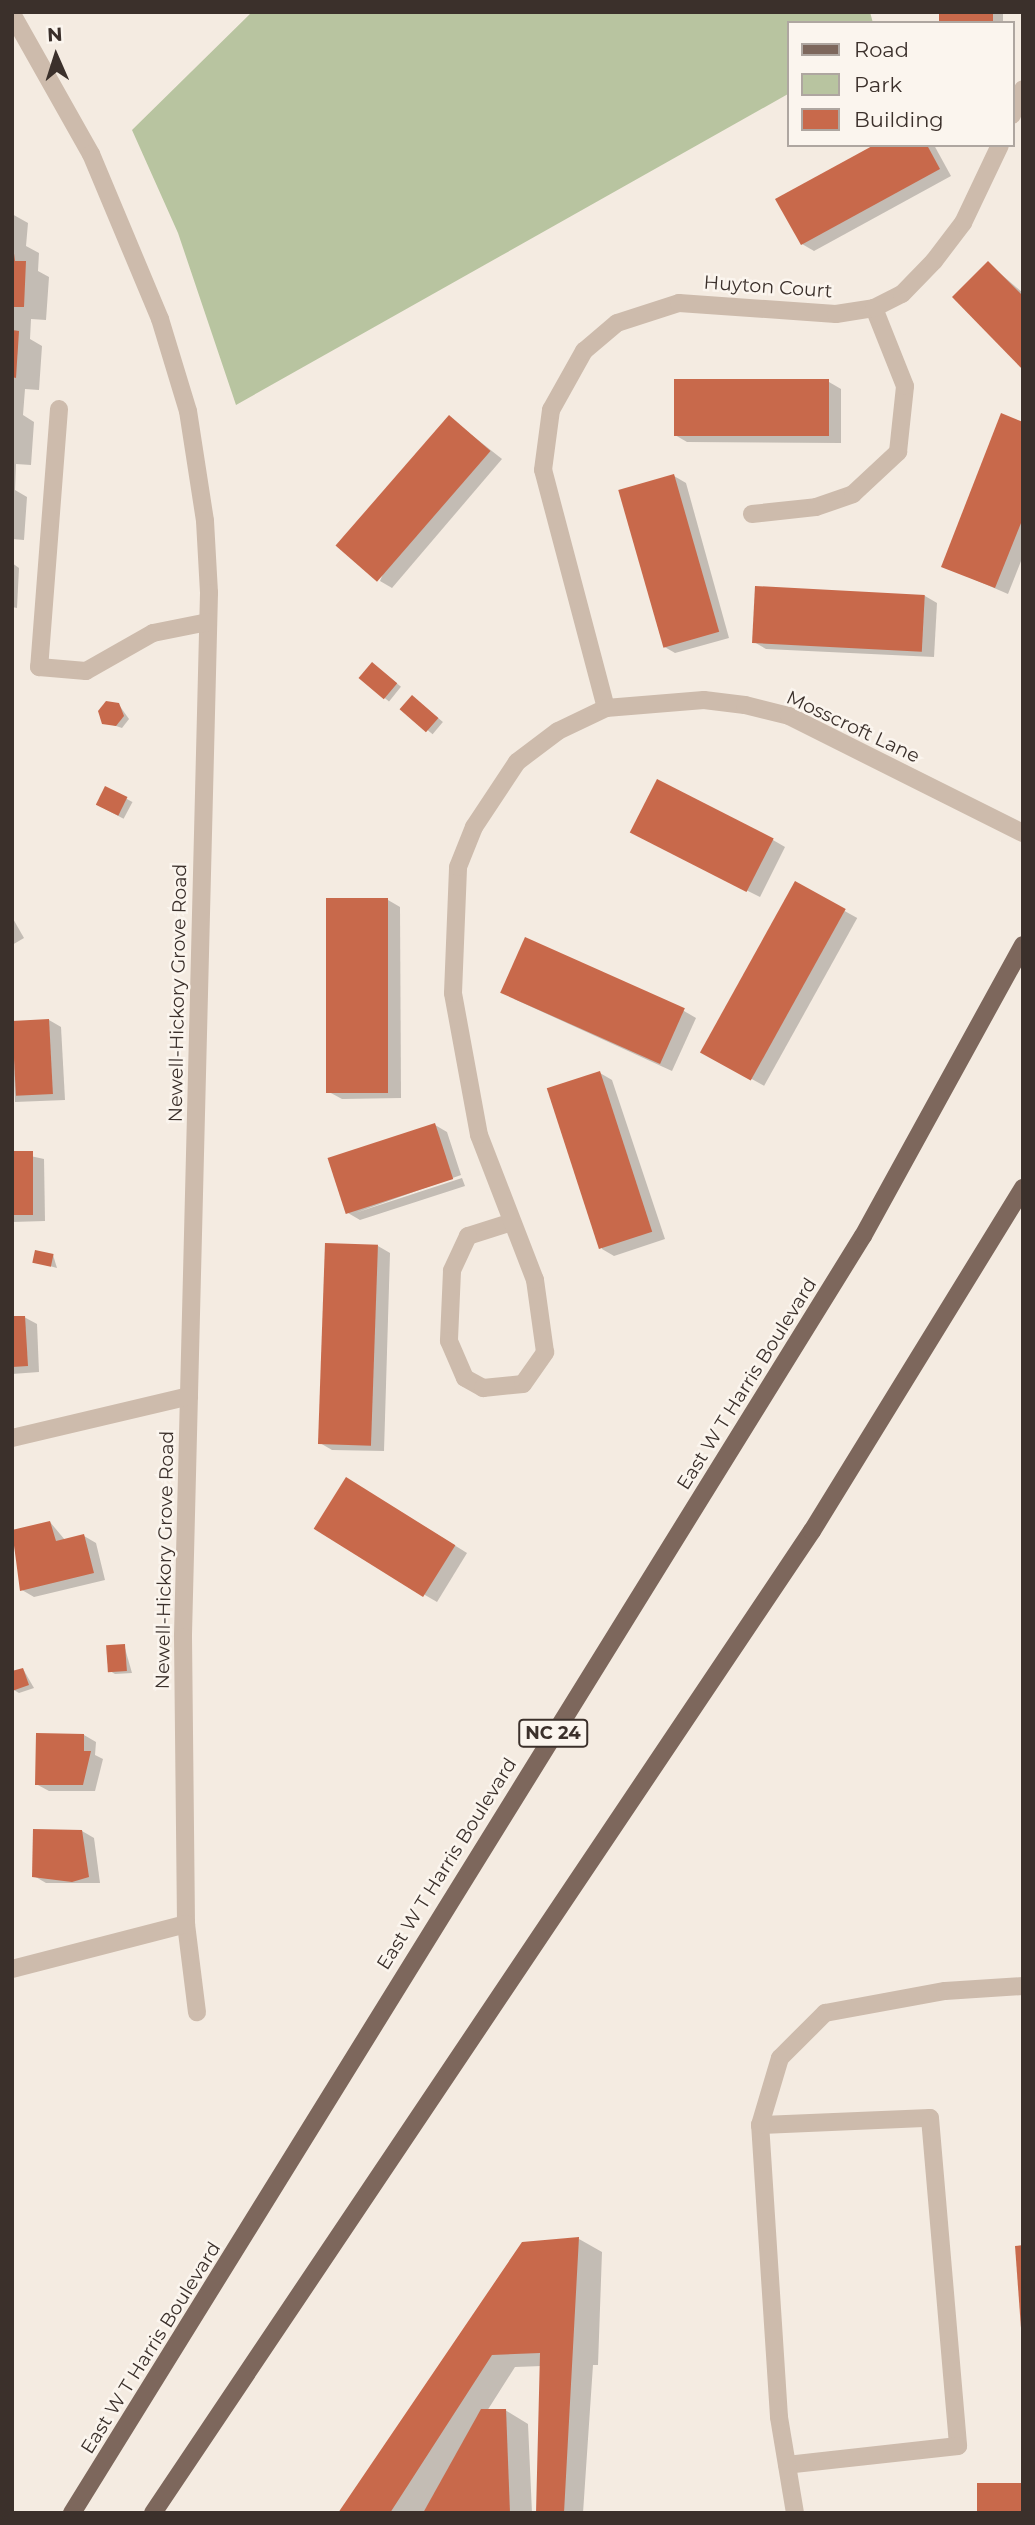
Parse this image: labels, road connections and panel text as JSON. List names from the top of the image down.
{
  "streets": {
    "main road": ["East W T Harris Boulevard", "NC 24"],
    "street": ["Huyton Court", "Mosscroft Lane", "Newell-Hickory Grove Road"]
  },
  "crossings": [
    ["Huyton Court", "Mosscroft Lane"]
  ],
  "legend": ["Road", "Park", "Building"],
  "north": "top"
}
